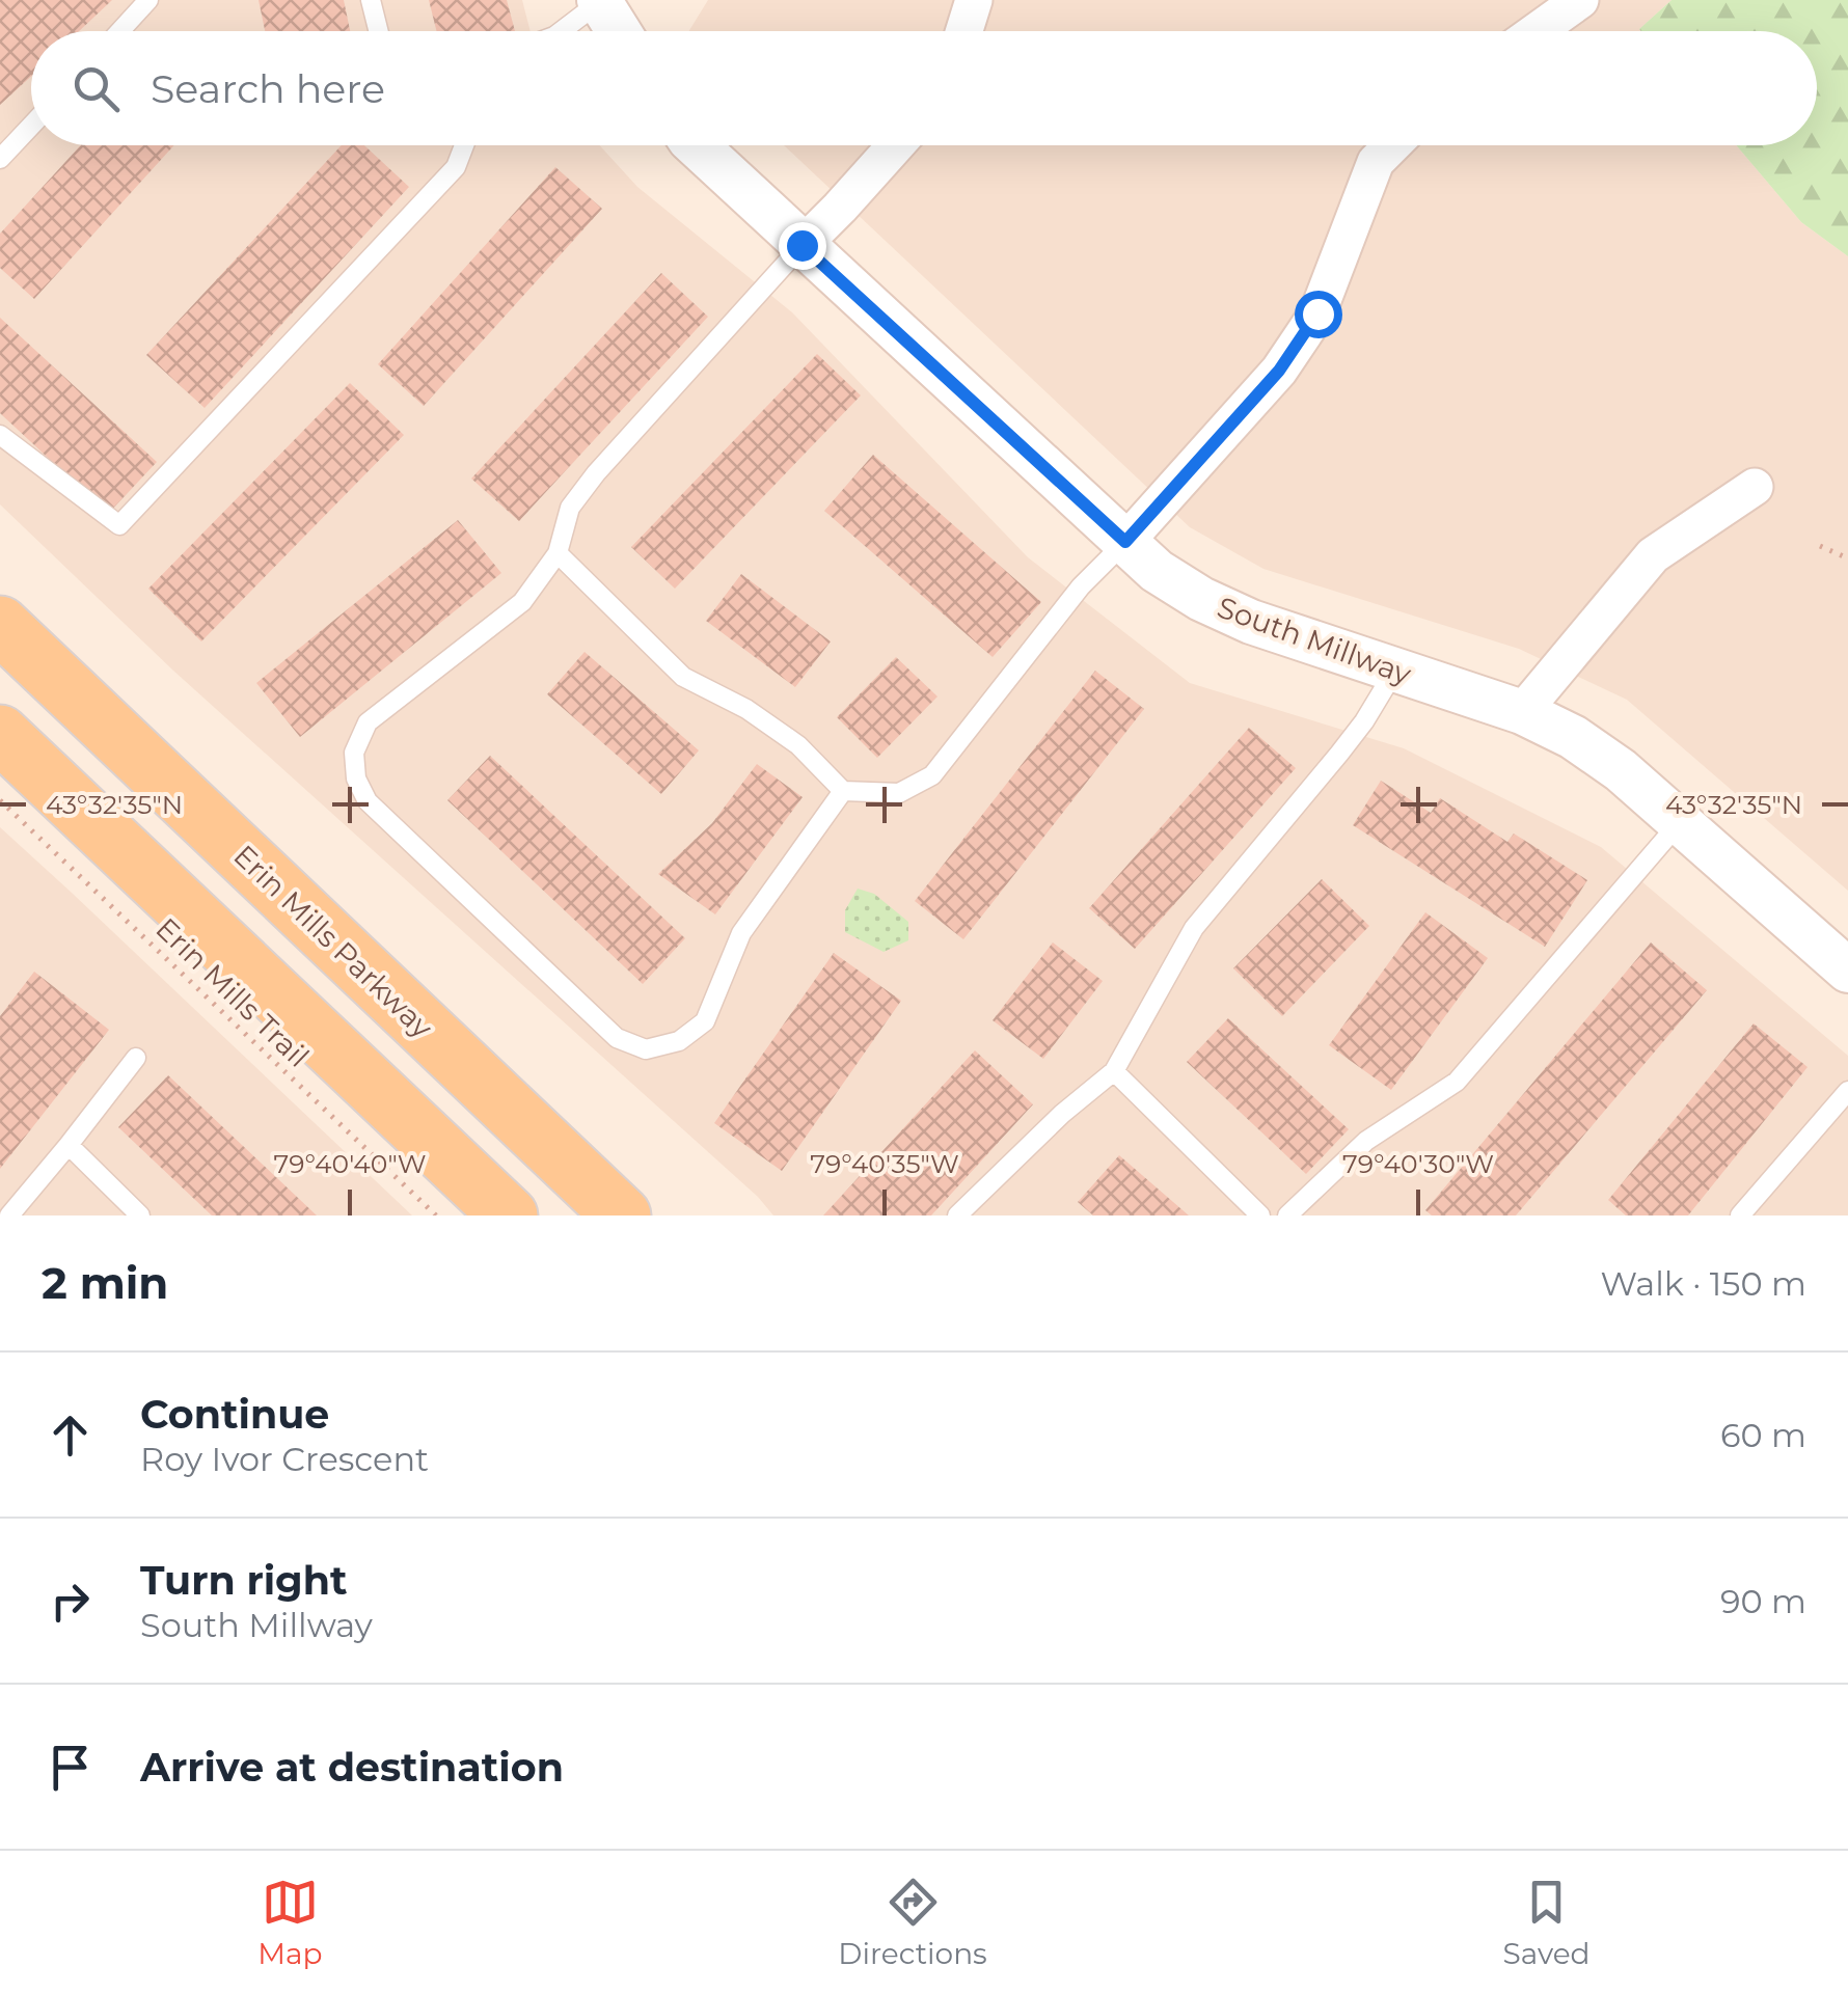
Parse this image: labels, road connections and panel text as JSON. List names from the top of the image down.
{
  "streets": {
    "main road": ["Erin Mills Parkway"],
    "street": ["South Millway"],
    "path": ["Erin Mills Trail"]
  },
  "page": {
    "search": "Search here",
    "heading": ["2 min", "Walk · 150 m"],
    "list": [
      ["Continue", "Roy Ivor Crescent", "60 m"],
      ["Turn right", "South Millway", "90 m"],
      "Arrive at destination"
    ],
    "nav": ["Map", "Directions", "Saved"]
  },
  "coordinates": [
    "43°32'35\"N",
    "79°40'40\"W",
    "79°40'35\"W",
    "79°40'30\"W"
  ]
}
